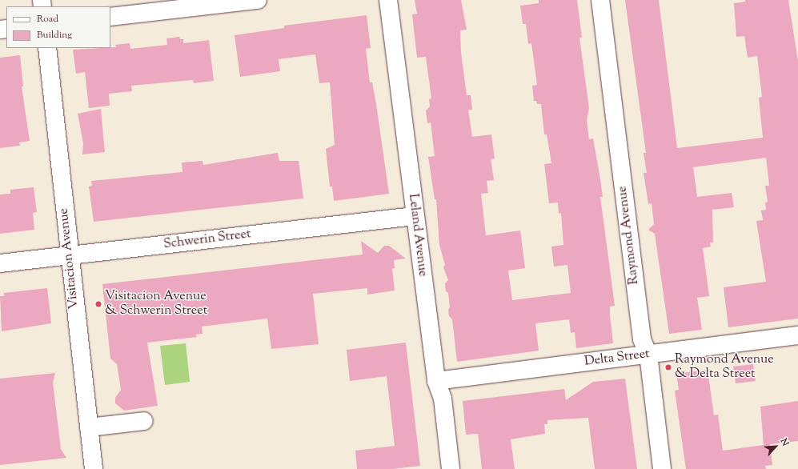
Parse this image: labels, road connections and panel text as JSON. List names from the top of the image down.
{
  "streets": {
    "street": [
      "Leland Avenue",
      "Raymond Avenue",
      "Schwerin Street",
      "Visitacion Avenue",
      "Delta Street"
    ]
  },
  "crossings": [
    ["Leland Avenue", "Schwerin Street"],
    ["Leland Avenue", "Delta Street"],
    ["Raymond Avenue", "Delta Street"],
    ["Schwerin Street", "Visitacion Avenue"]
  ],
  "places": ["Visitacion Avenue & Schwerin Street", "Raymond Avenue & Delta Street"],
  "legend": ["Road", "Building"],
  "north": "top right"
}
